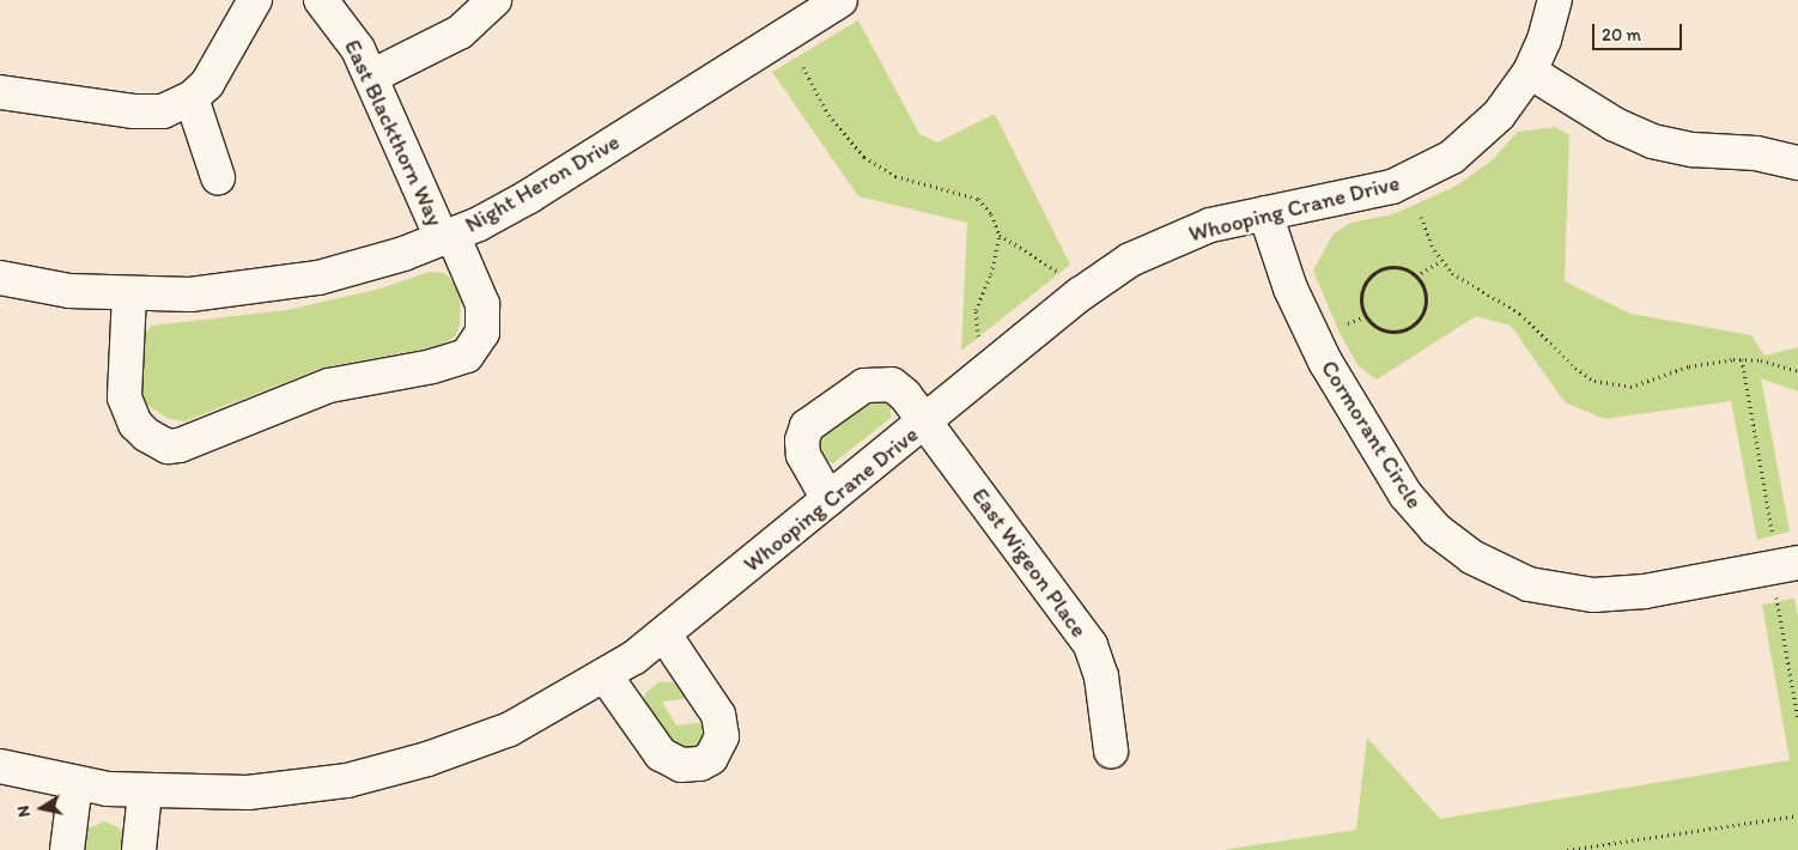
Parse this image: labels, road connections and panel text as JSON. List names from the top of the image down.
{
  "streets": {
    "street": [
      "East Blackthorn Way",
      "Night Heron Drive",
      "Whooping Crane Drive",
      "Cormorant Circle",
      "East Wigeon Place"
    ]
  },
  "crossings": [
    ["East Blackthorn Way", "Night Heron Drive"],
    ["Whooping Crane Drive", "Cormorant Circle"],
    ["Whooping Crane Drive", "East Wigeon Place"]
  ],
  "scale_bar": "20 m",
  "north": "left"
}
